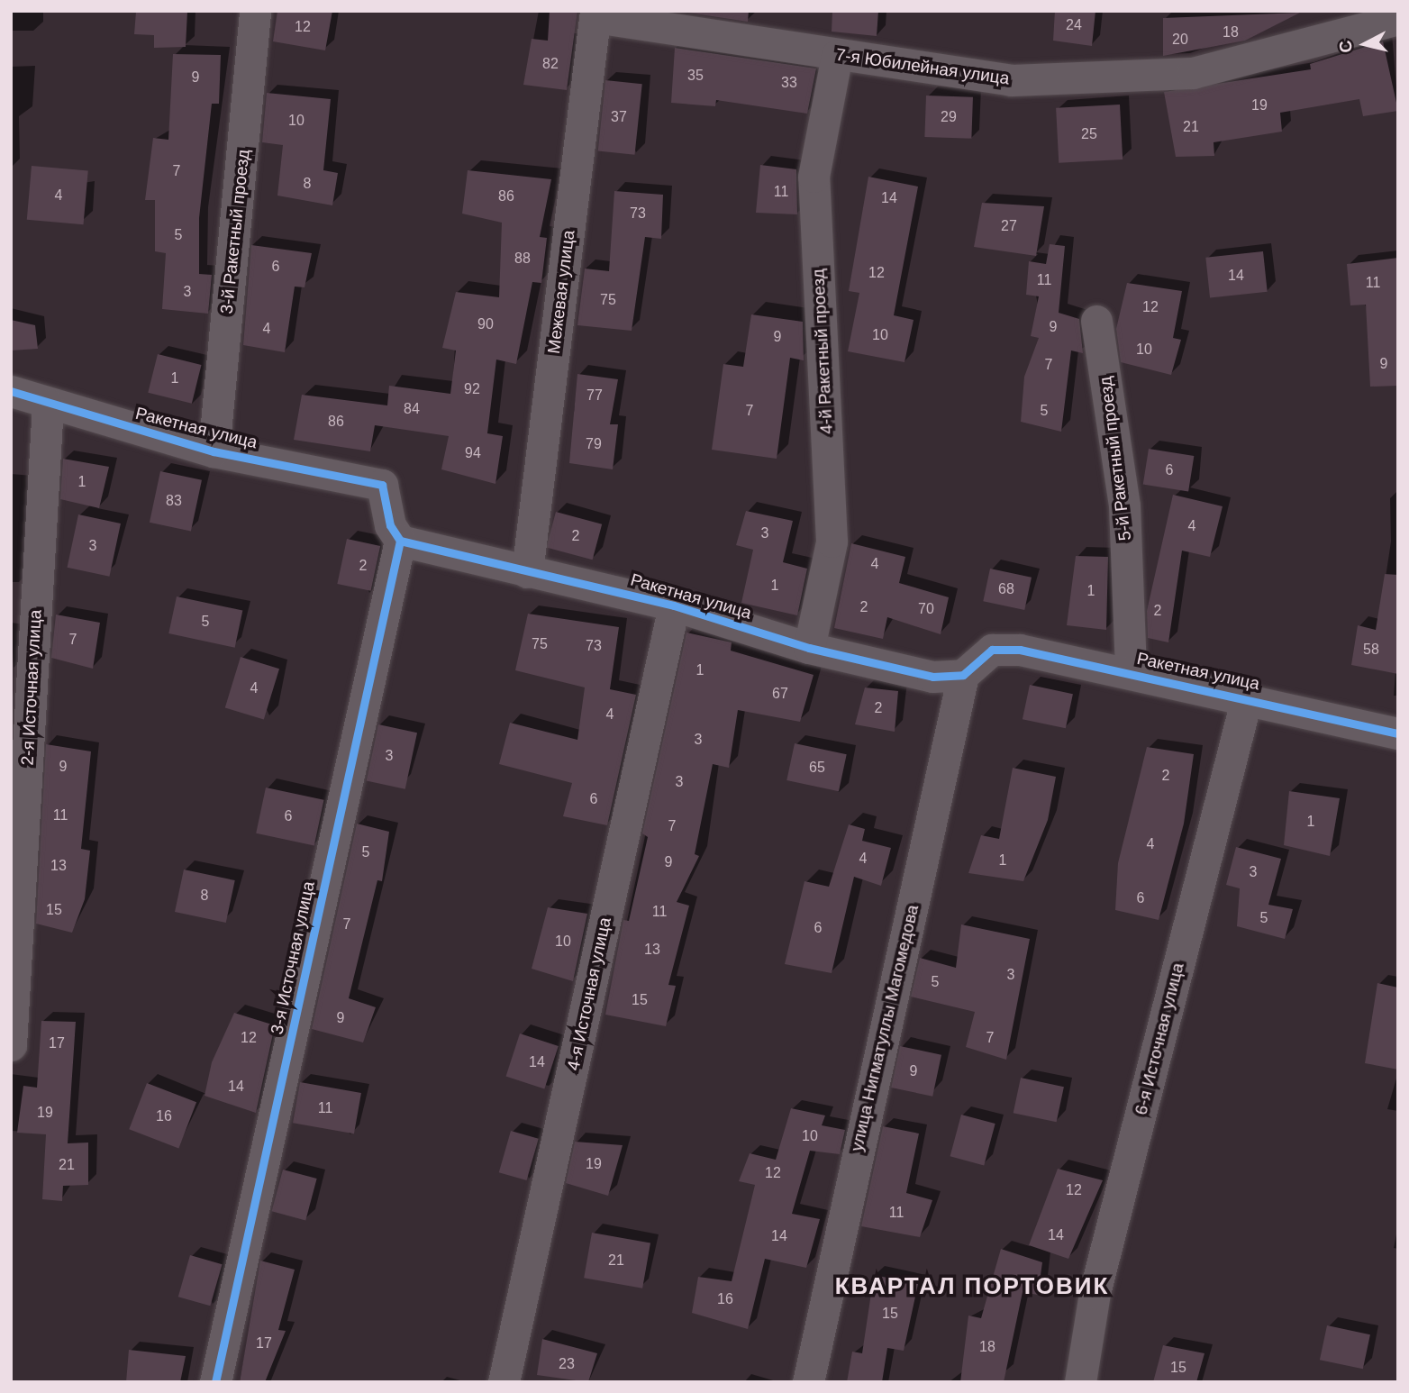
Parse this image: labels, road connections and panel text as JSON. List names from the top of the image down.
{
  "streets": {
    "street": [
      "7-я Юбилейная улица",
      "3-й Ракетный проезд",
      "Межевая улица",
      "4-й Ракетный проезд",
      "Ракетная улица",
      "5-й Ракетный проезд",
      "2-я Источная улица",
      "3-я Источная улица",
      "4-я Источная улица",
      "улица Нигматуллы Магомедова",
      "6-я Источная улица"
    ]
  },
  "crossings": [
    ["7-я Юбилейная улица", "Межевая улица"],
    ["7-я Юбилейная улица", "4-й Ракетный проезд"],
    ["3-й Ракетный проезд", "Ракетная улица"],
    ["Межевая улица", "Ракетная улица"],
    ["4-й Ракетный проезд", "Ракетная улица"],
    ["Ракетная улица", "5-й Ракетный проезд"],
    ["Ракетная улица", "2-я Источная улица"],
    ["Ракетная улица", "3-я Источная улица"],
    ["Ракетная улица", "4-я Источная улица"],
    ["Ракетная улица", "улица Нигматуллы Магомедова"],
    ["Ракетная улица", "6-я Источная улица"]
  ],
  "districts": ["КВАРТАЛ ПОРТОВИК"],
  "house_numbers": [
    "24",
    "12",
    "18",
    "20",
    "82",
    "35",
    "9",
    "33",
    "19",
    "37",
    "29",
    "10",
    "21",
    "25",
    "7",
    "8",
    "11",
    "4",
    "86",
    "14",
    "73",
    "27",
    "5",
    "88",
    "6",
    "12",
    "14",
    "11",
    "11",
    "3",
    "75",
    "12",
    "90",
    "9",
    "4",
    "10",
    "9",
    "10",
    "9",
    "7",
    "1",
    "92",
    "77",
    "84",
    "7",
    "5",
    "86",
    "79",
    "94",
    "6",
    "1",
    "83",
    "4",
    "3",
    "2",
    "3",
    "4",
    "2",
    "1",
    "68",
    "1",
    "2",
    "70",
    "2",
    "5",
    "7",
    "75",
    "73",
    "58",
    "1",
    "4",
    "67",
    "2",
    "4",
    "3",
    "3",
    "9",
    "65",
    "2",
    "3",
    "6",
    "11",
    "6",
    "1",
    "7",
    "4",
    "5",
    "4",
    "1",
    "9",
    "13",
    "3",
    "8",
    "6",
    "15",
    "11",
    "5",
    "7",
    "6",
    "10",
    "13",
    "3",
    "5",
    "15",
    "9",
    "12",
    "7",
    "17",
    "14",
    "9",
    "14",
    "11",
    "19",
    "16",
    "10",
    "19",
    "21",
    "12",
    "12",
    "11",
    "14",
    "14",
    "21",
    "16",
    "15",
    "17",
    "18",
    "23",
    "15"
  ],
  "north": "left"
}
